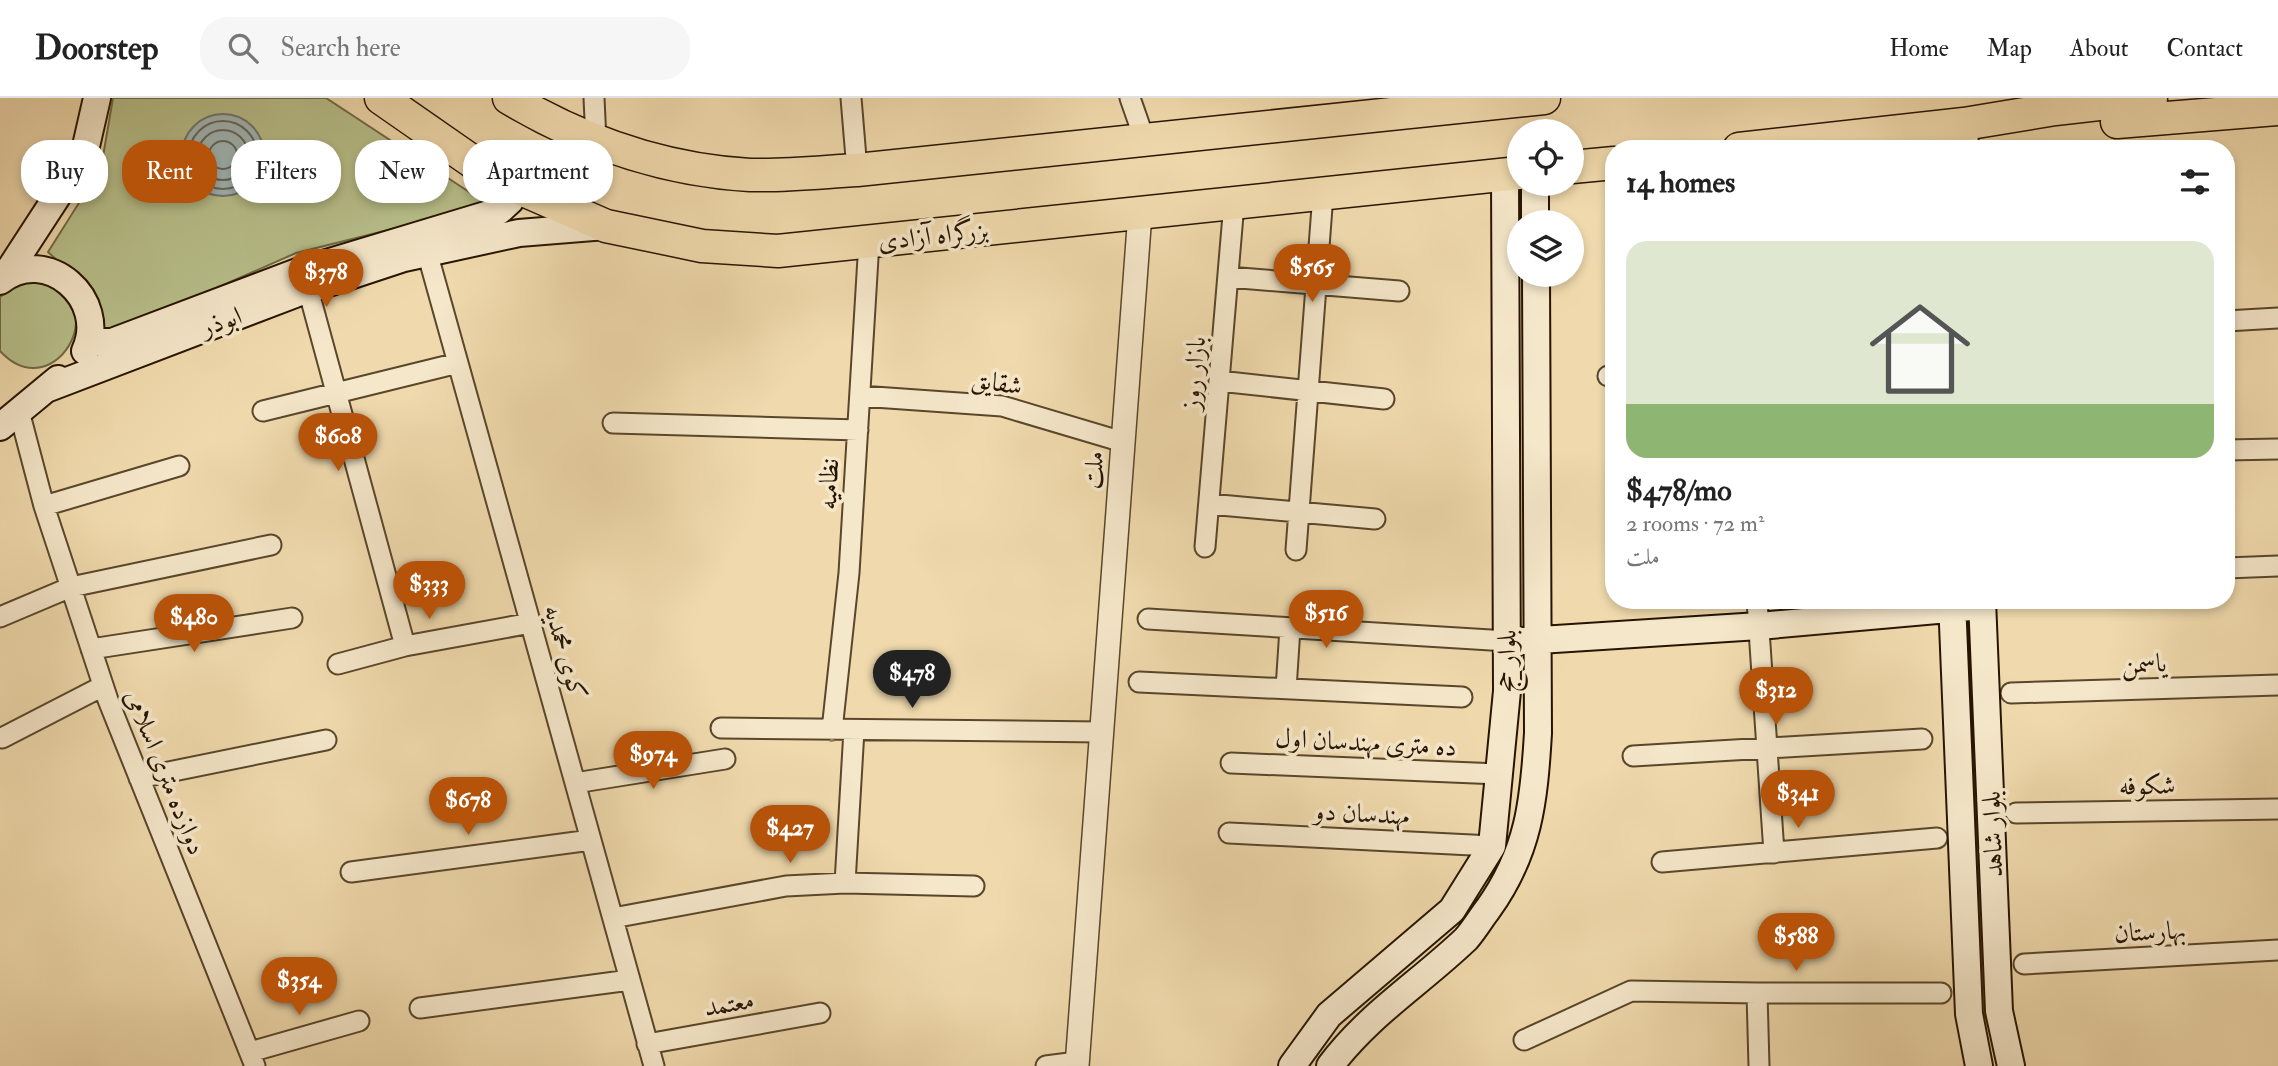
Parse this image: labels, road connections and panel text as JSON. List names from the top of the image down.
{
  "streets": {
    "highway": ["بزرگراه آزادی"],
    "main road": ["ابوذر", "بلوار حج", "بلوار شاهد"],
    "street": [
      "بازار روز",
      "شقایق",
      "ملت",
      "نظامیه",
      "کوی محمدیه",
      "یاسمن",
      "ده متری مهندسان اول",
      "دوازده متری اسلامی",
      "شکوفه",
      "مهندسان دو",
      "بهارستان",
      "معتمد"
    ]
  },
  "crossings": [
    ["بزرگراه آزادی", "ابوذر"],
    ["بزرگراه آزادی", "بازار روز"],
    ["بزرگراه آزادی", "ملت"],
    ["بزرگراه آزادی", "نظامیه"],
    ["ابوذر", "کوی محمدیه"],
    ["شقایق", "ملت"],
    ["شقایق", "نظامیه"],
    ["کوی محمدیه", "معتمد"],
    ["بلوار حج", "ده متری مهندسان اول"],
    ["بلوار حج", "مهندسان دو"]
  ],
  "page": {
    "header": "Doorstep",
    "search": "Search here",
    "nav": [
      "Home",
      "Map",
      "About",
      "Contact"
    ],
    "chip": [
      "Buy",
      "Rent",
      "Filters",
      "New",
      "Apartment"
    ],
    "heading": "14 homes",
    "list": [
      {
        "name": "$478/mo",
        "note": "2 rooms · 72 m² · ملت"
      }
    ],
    "price": [
      "$565",
      "$378",
      "$608",
      "$333",
      "$516",
      "$480",
      "$478",
      "$312",
      "$974",
      "$341",
      "$678",
      "$427",
      "$588",
      "$354"
    ]
  }
}
